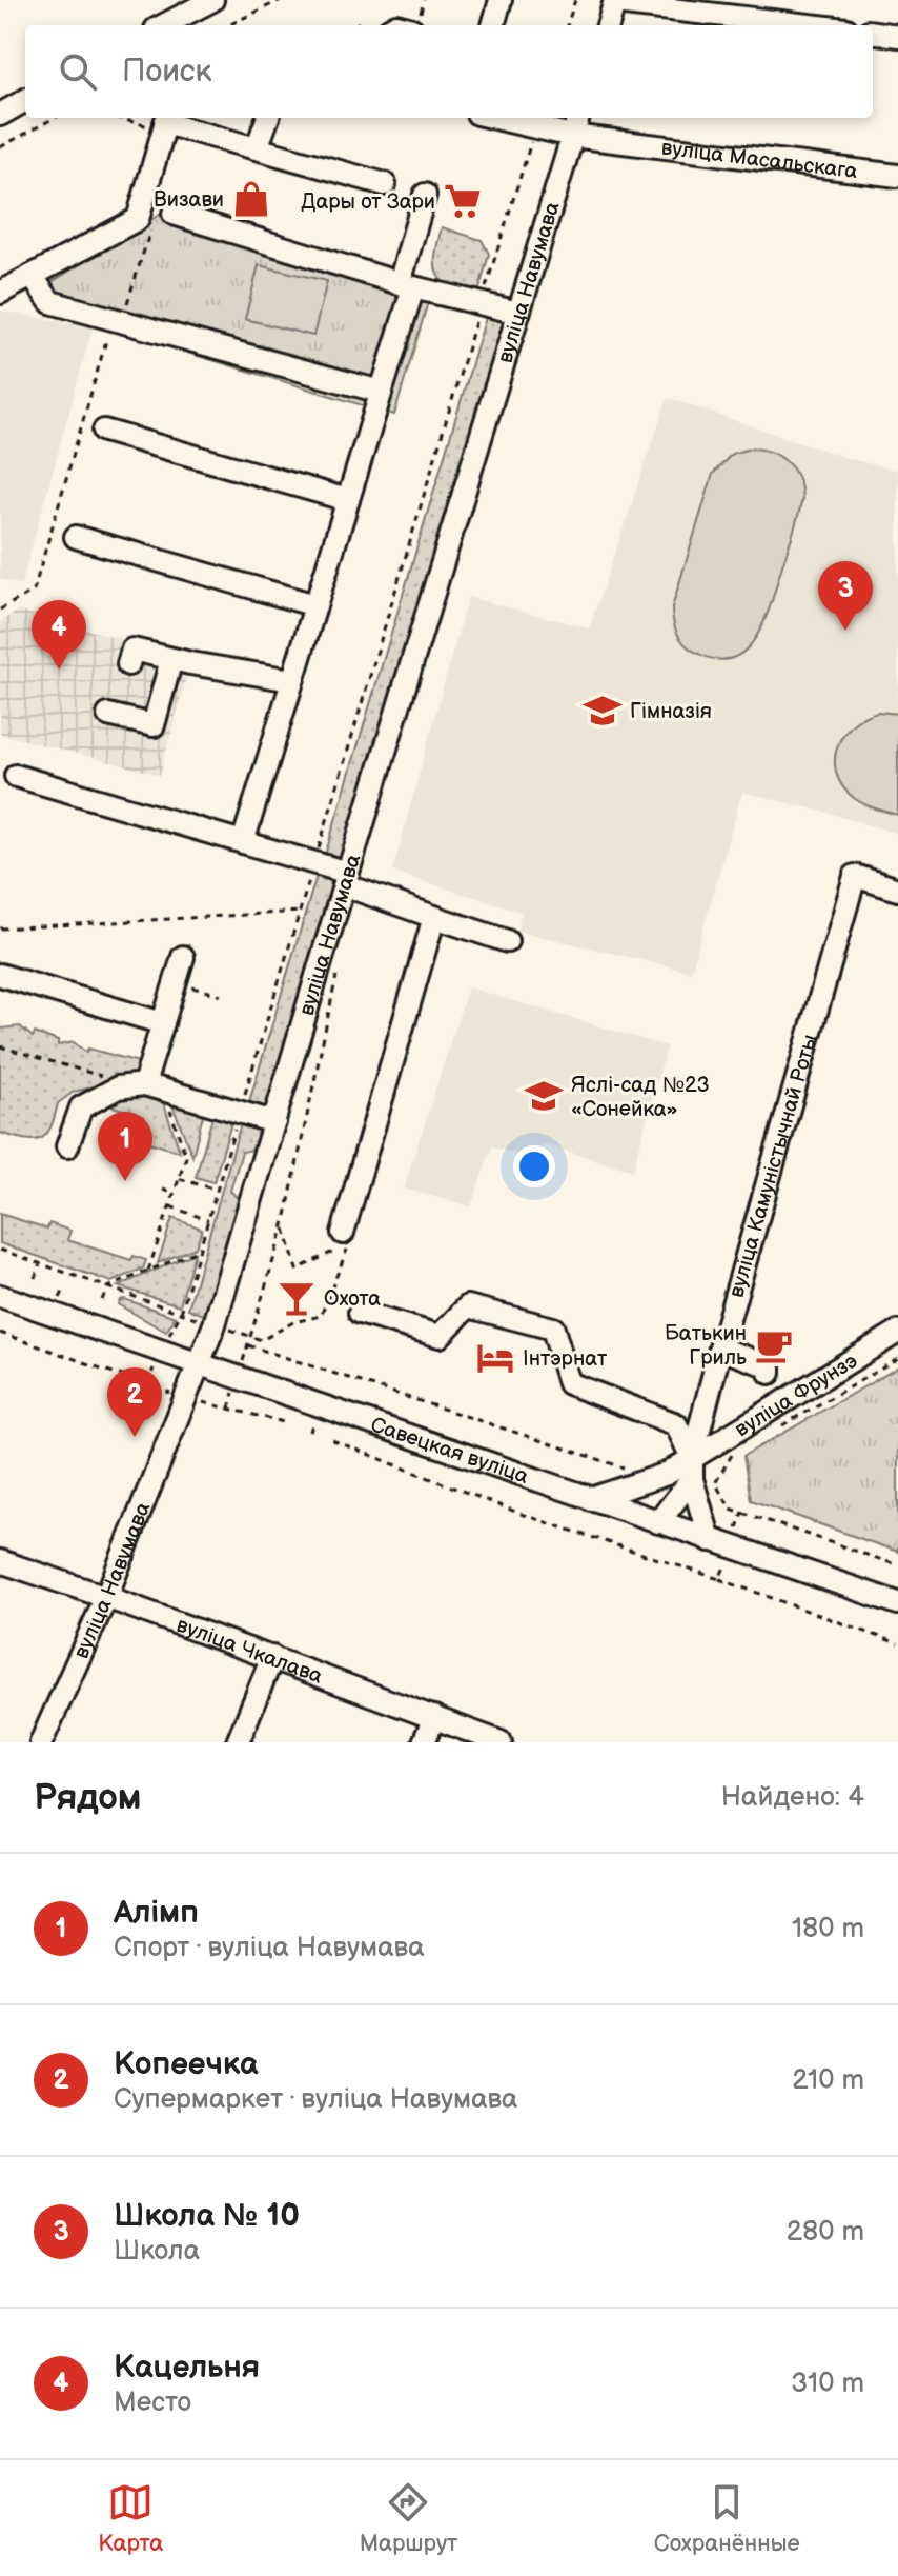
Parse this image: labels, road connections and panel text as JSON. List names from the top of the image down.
{
  "streets": {
    "street": [
      "вуліца Масальскага",
      "вуліца Навумава",
      "вуліца Камуністычнай Роты",
      "вуліца Фрунзэ",
      "Савецкая вуліца",
      "вуліца Чкалава"
    ]
  },
  "crossings": [
    ["вуліца Масальскага", "вуліца Навумава"],
    ["вуліца Навумава", "Савецкая вуліца"],
    ["вуліца Навумава", "вуліца Чкалава"],
    ["вуліца Камуністычнай Роты", "вуліца Фрунзэ"],
    ["вуліца Фрунзэ", "Савецкая вуліца"]
  ],
  "places": {
    "shop": ["Визави"],
    "supermarket": ["Дары от Зари"],
    "school or university": ["Гімназія", "Яслі-сад №23 «Сонейка»"],
    "bar": ["Охота"],
    "cafe": ["Батькин Гриль"],
    "hotel": ["Інтэрнат"]
  },
  "page": {
    "search": "Поиск",
    "pins": [
      "3",
      "4",
      "1",
      "2"
    ],
    "heading": ["Рядом", "Найдено: 4"],
    "list": [
      {
        "mark": "1",
        "name": "Алімп",
        "note": "Спорт · вуліца Навумава",
        "value": "180 m"
      },
      {
        "mark": "2",
        "name": "Копеечка",
        "note": "Супермаркет · вуліца Навумава",
        "value": "210 m"
      },
      {
        "mark": "3",
        "name": "Школа № 10",
        "note": "Школа",
        "value": "280 m"
      },
      {
        "mark": "4",
        "name": "Кацельня",
        "note": "Место",
        "value": "310 m"
      }
    ],
    "nav": ["Карта", "Маршрут", "Сохранённые"]
  }
}
